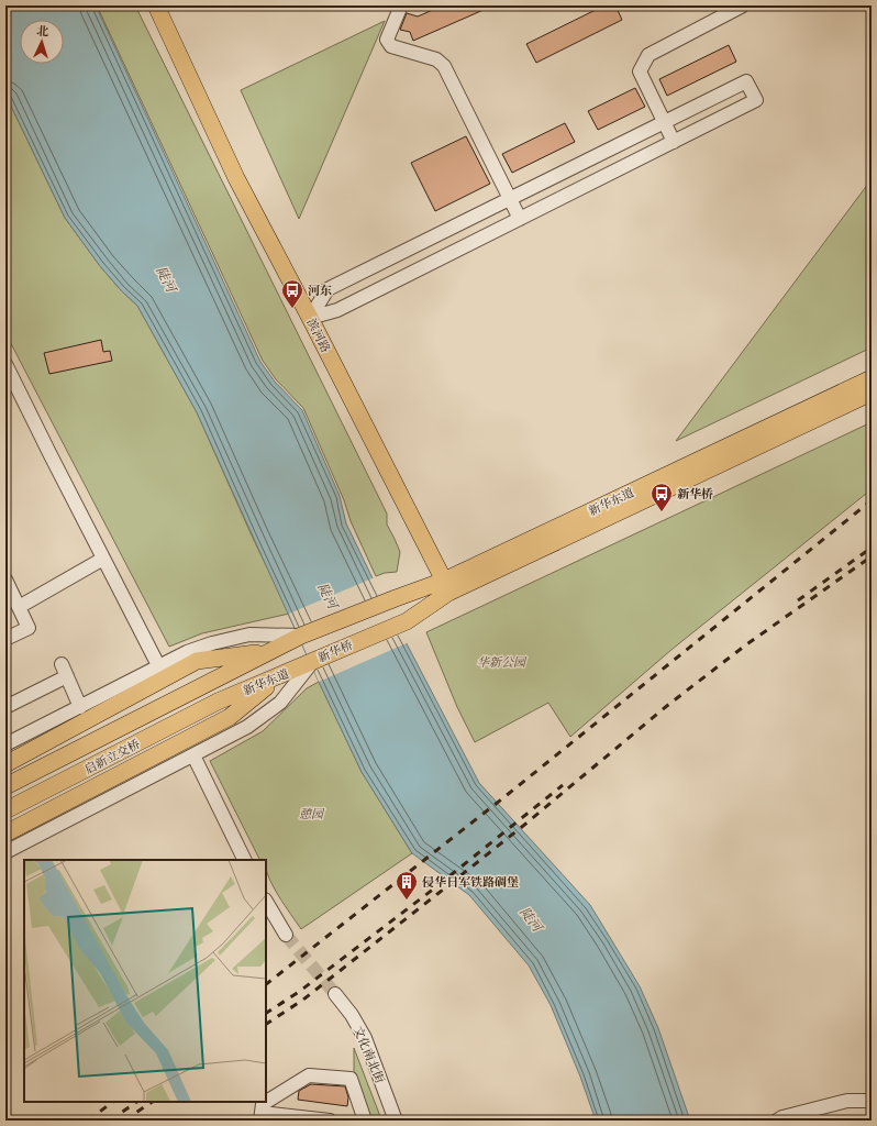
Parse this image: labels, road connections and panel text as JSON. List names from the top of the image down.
{
  "streets": {
    "main road": [
      "滨河路",
      "新华东道",
      "新华桥",
      "启新立交桥"
    ],
    "street": ["文化南北街"]
  },
  "crossings": [
    ["滨河路", "新华东道"],
    ["新华东道", "新华桥"],
    ["新华东道", "启新立交桥"]
  ],
  "water": ["陡河"],
  "parks": ["华新公园", "憩园"],
  "places": {
    "bus stop": ["河东", "新华桥"],
    "building": ["侵华日军铁路碉堡"]
  },
  "north": "top"
}
